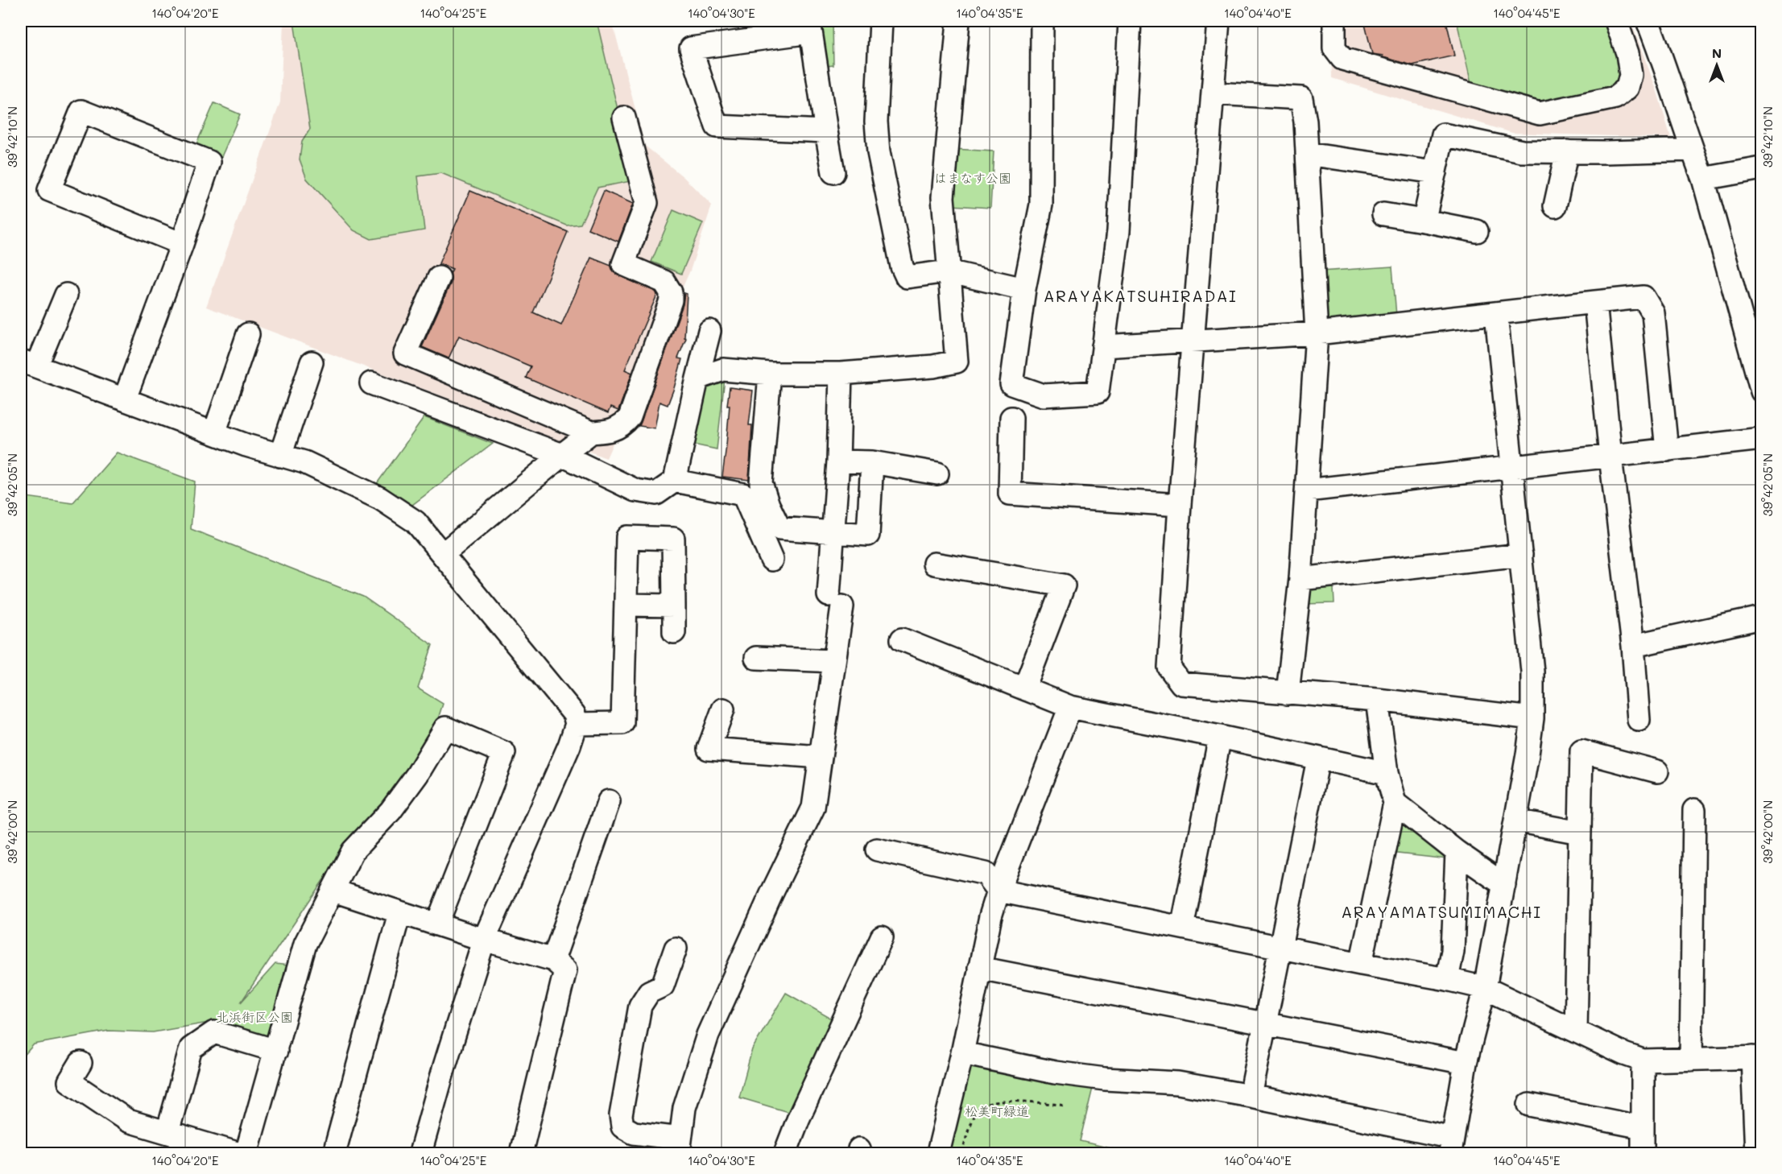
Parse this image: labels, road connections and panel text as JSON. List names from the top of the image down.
{
  "districts": ["ARAYAKATSUHIRADAI", "ARAYAMATSUMIMACHI"],
  "parks": ["はまなす公園", "北浜街区公園", "松美町緑道"],
  "north": "top",
  "coordinates": [
    "140°04'20\"E",
    "140°04'25\"E",
    "140°04'30\"E",
    "140°04'35\"E",
    "140°04'40\"E",
    "140°04'45\"E",
    "39°42'10\"N",
    "39°42'05\"N",
    "39°42'00\"N"
  ]
}
